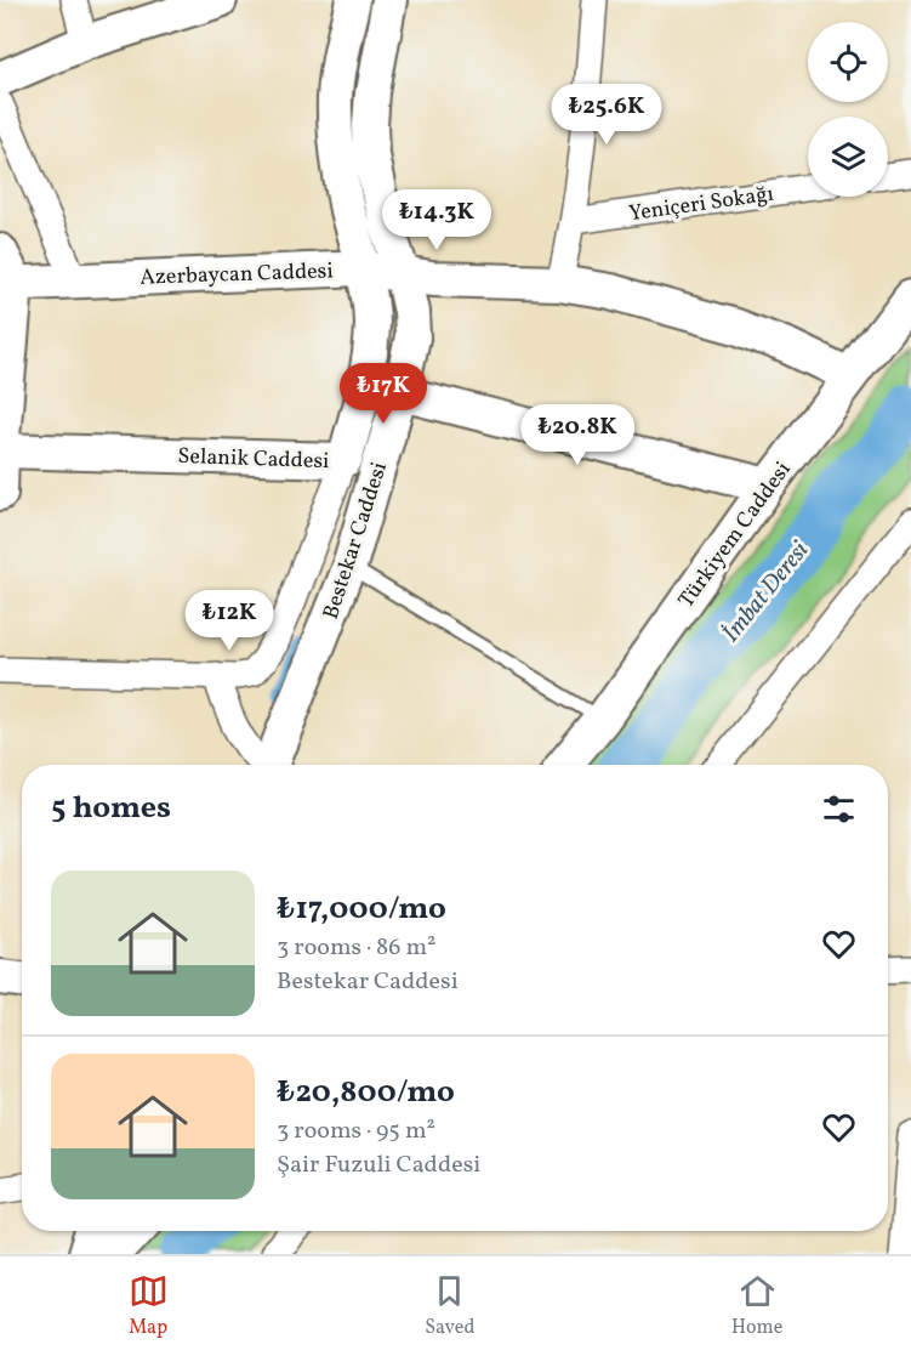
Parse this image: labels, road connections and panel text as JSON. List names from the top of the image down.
{
  "streets": {
    "street": [
      "Yeniçeri Sokağı",
      "Azerbaycan Caddesi",
      "Selanik Caddesi",
      "Türkiyem Caddesi",
      "Bestekar Caddesi"
    ]
  },
  "crossings": [
    ["Azerbaycan Caddesi", "Selanik Caddesi"],
    ["Azerbaycan Caddesi", "Türkiyem Caddesi"],
    ["Azerbaycan Caddesi", "Bestekar Caddesi"]
  ],
  "water": ["İmbat Deresi"],
  "page": {
    "price": [
      "₺25.6K",
      "₺14.3K",
      "₺17K",
      "₺20.8K",
      "₺12K"
    ],
    "heading": "5 homes",
    "list": [
      {
        "name": "₺17,000/mo",
        "note": "3 rooms · 86 m² · Bestekar Caddesi"
      },
      {
        "name": "₺20,800/mo",
        "note": "3 rooms · 95 m² · Şair Fuzuli Caddesi"
      }
    ],
    "tabs": ["Map", "Saved", "Home"]
  }
}
